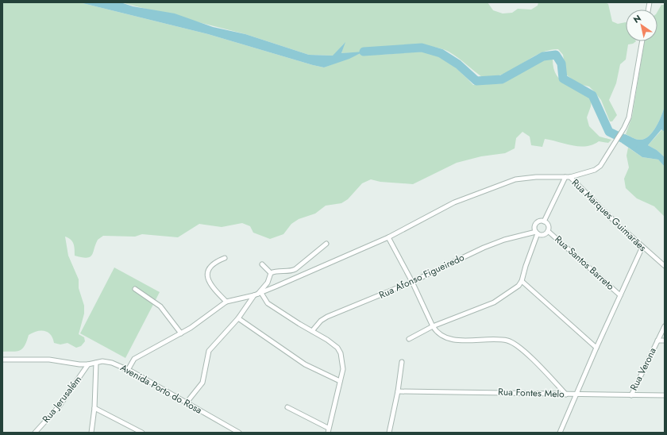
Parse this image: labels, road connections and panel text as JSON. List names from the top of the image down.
{
  "streets": {
    "street": [
      "Rua Marques Guimarães",
      "Rua Santos Barreto",
      "Rua Afonso Figueiredo",
      "Rua Verona",
      "Avenida Porto do Rosa",
      "Rua Fontes Melo",
      "Rua Jerusalém"
    ]
  },
  "crossings": [
    ["Rua Santos Barreto", "Rua Afonso Figueiredo"],
    ["Rua Verona", "Rua Fontes Melo"],
    ["Avenida Porto do Rosa", "Rua Jerusalém"]
  ],
  "north": "top left"
}
